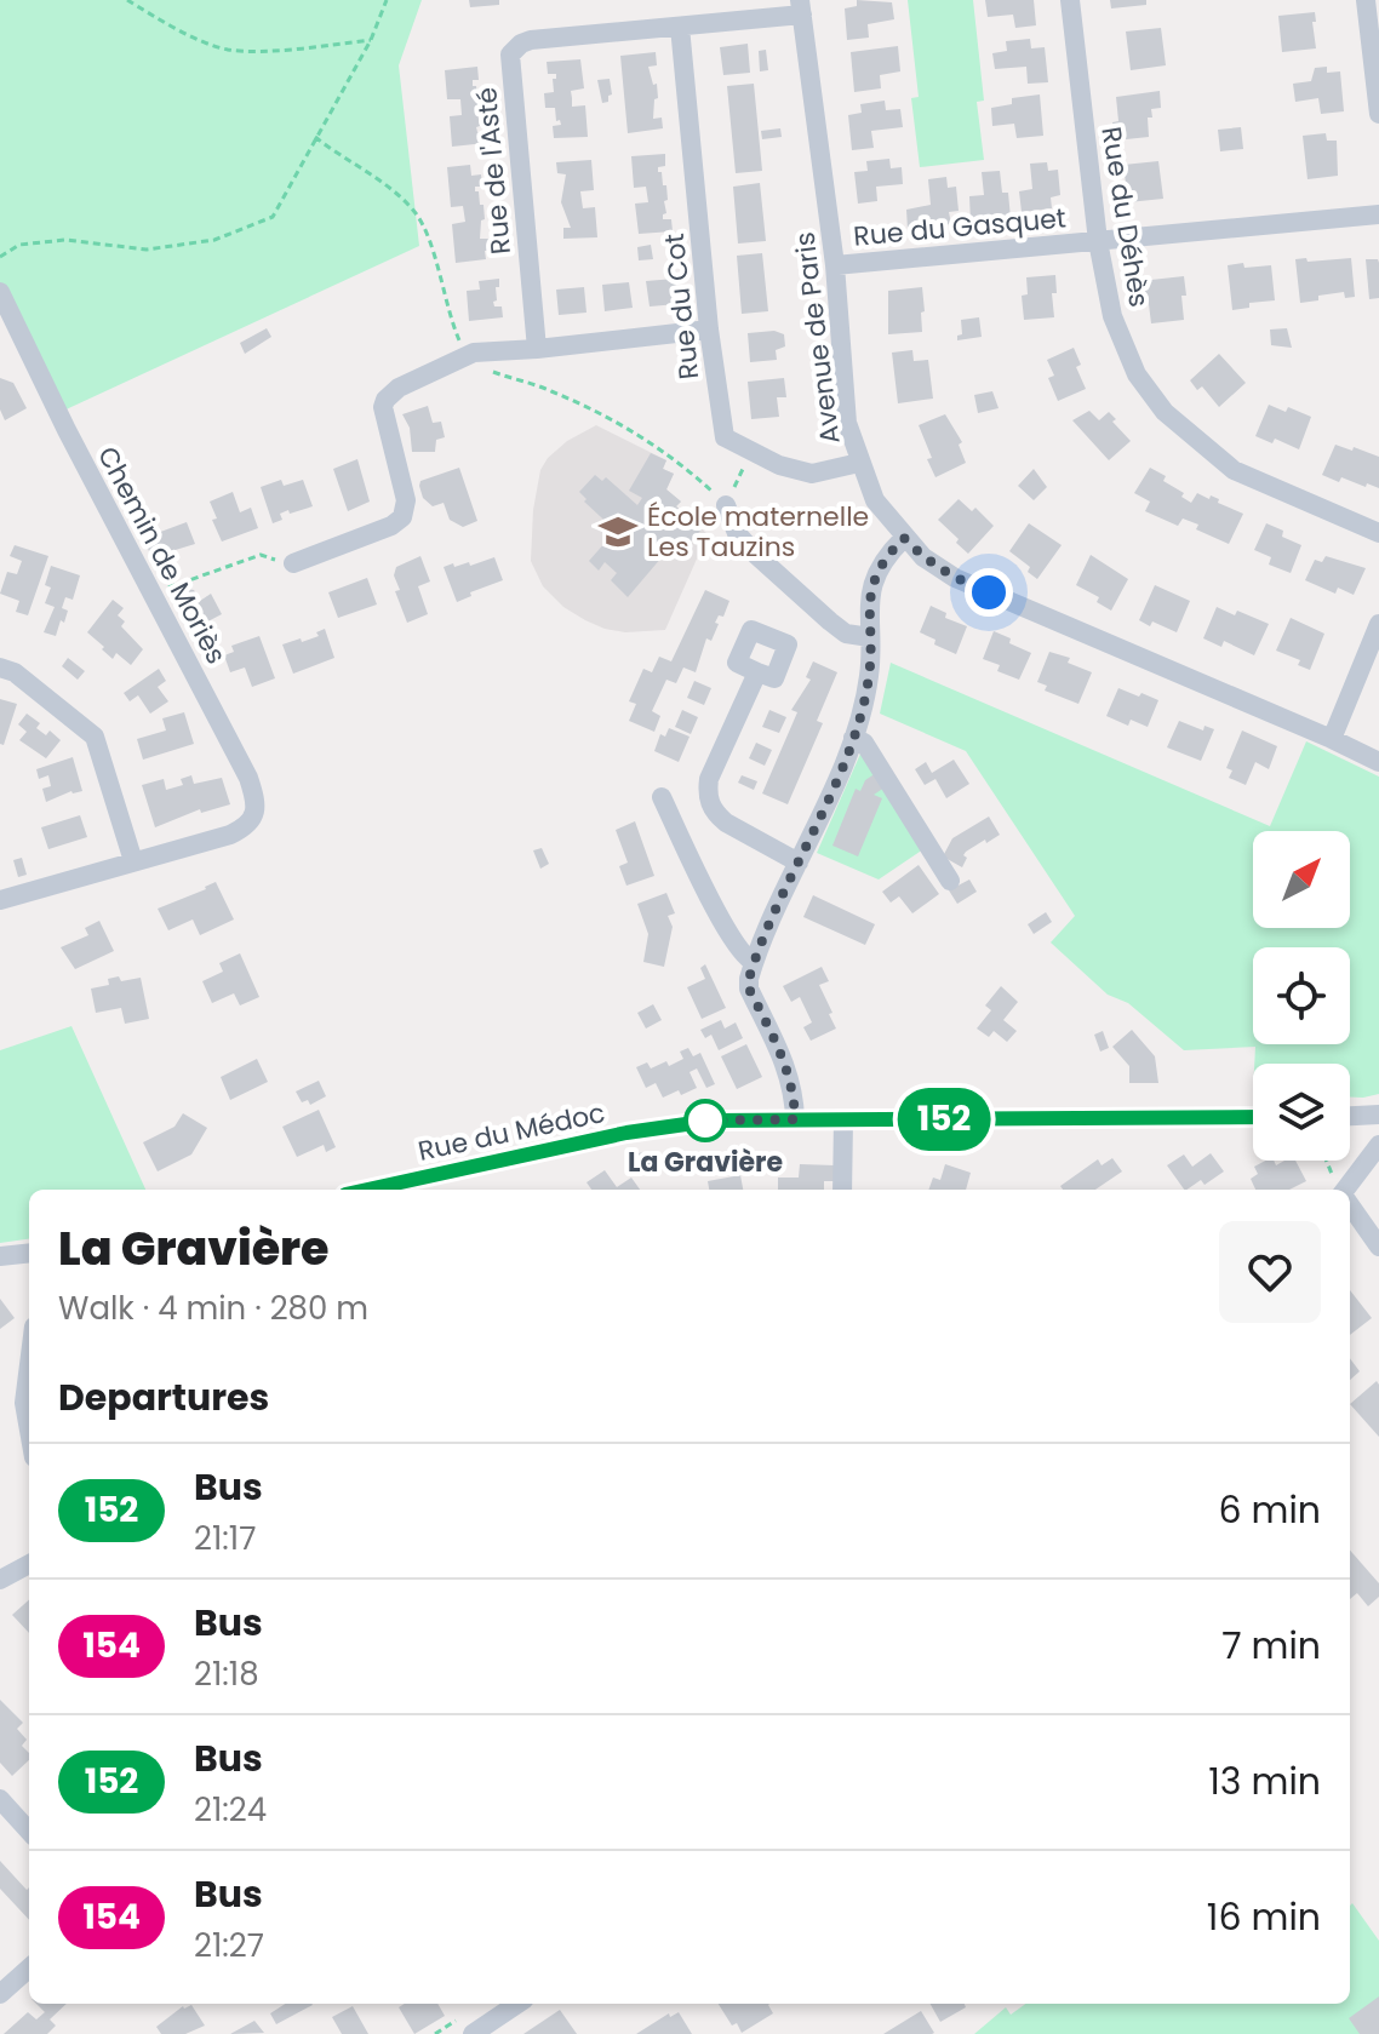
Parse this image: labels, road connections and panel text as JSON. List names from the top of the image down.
{
  "streets": {
    "street": [
      "Rue de l'Asté",
      "Rue du Déhès",
      "Rue du Gasquet",
      "Rue du Cot",
      "Avenue de Paris",
      "Chemin de Moriès",
      "Rue du Médoc"
    ]
  },
  "crossings": [
    ["Rue de l'Asté", "Rue du Cot"],
    ["Rue de l'Asté", "Avenue de Paris"],
    ["Rue du Déhès", "Rue du Gasquet"],
    ["Rue du Gasquet", "Avenue de Paris"],
    ["Rue du Cot", "Avenue de Paris"]
  ],
  "places": {
    "school or university": ["École maternelle Les Tauzins"],
    "other": ["La Gravière"]
  },
  "lines": ["bus line 152"],
  "north": "top right",
  "page": {
    "on_map": "152",
    "heading": [
      ["La Gravière", "Walk · 4 min · 280 m"],
      "Departures"
    ],
    "list": [
      {
        "mark": "152",
        "name": "Bus",
        "note": "21:17",
        "value": "6 min"
      },
      {
        "mark": "154",
        "name": "Bus",
        "note": "21:18",
        "value": "7 min"
      },
      {
        "mark": "152",
        "name": "Bus",
        "note": "21:24",
        "value": "13 min"
      },
      {
        "mark": "154",
        "name": "Bus",
        "note": "21:27",
        "value": "16 min"
      }
    ]
  }
}
